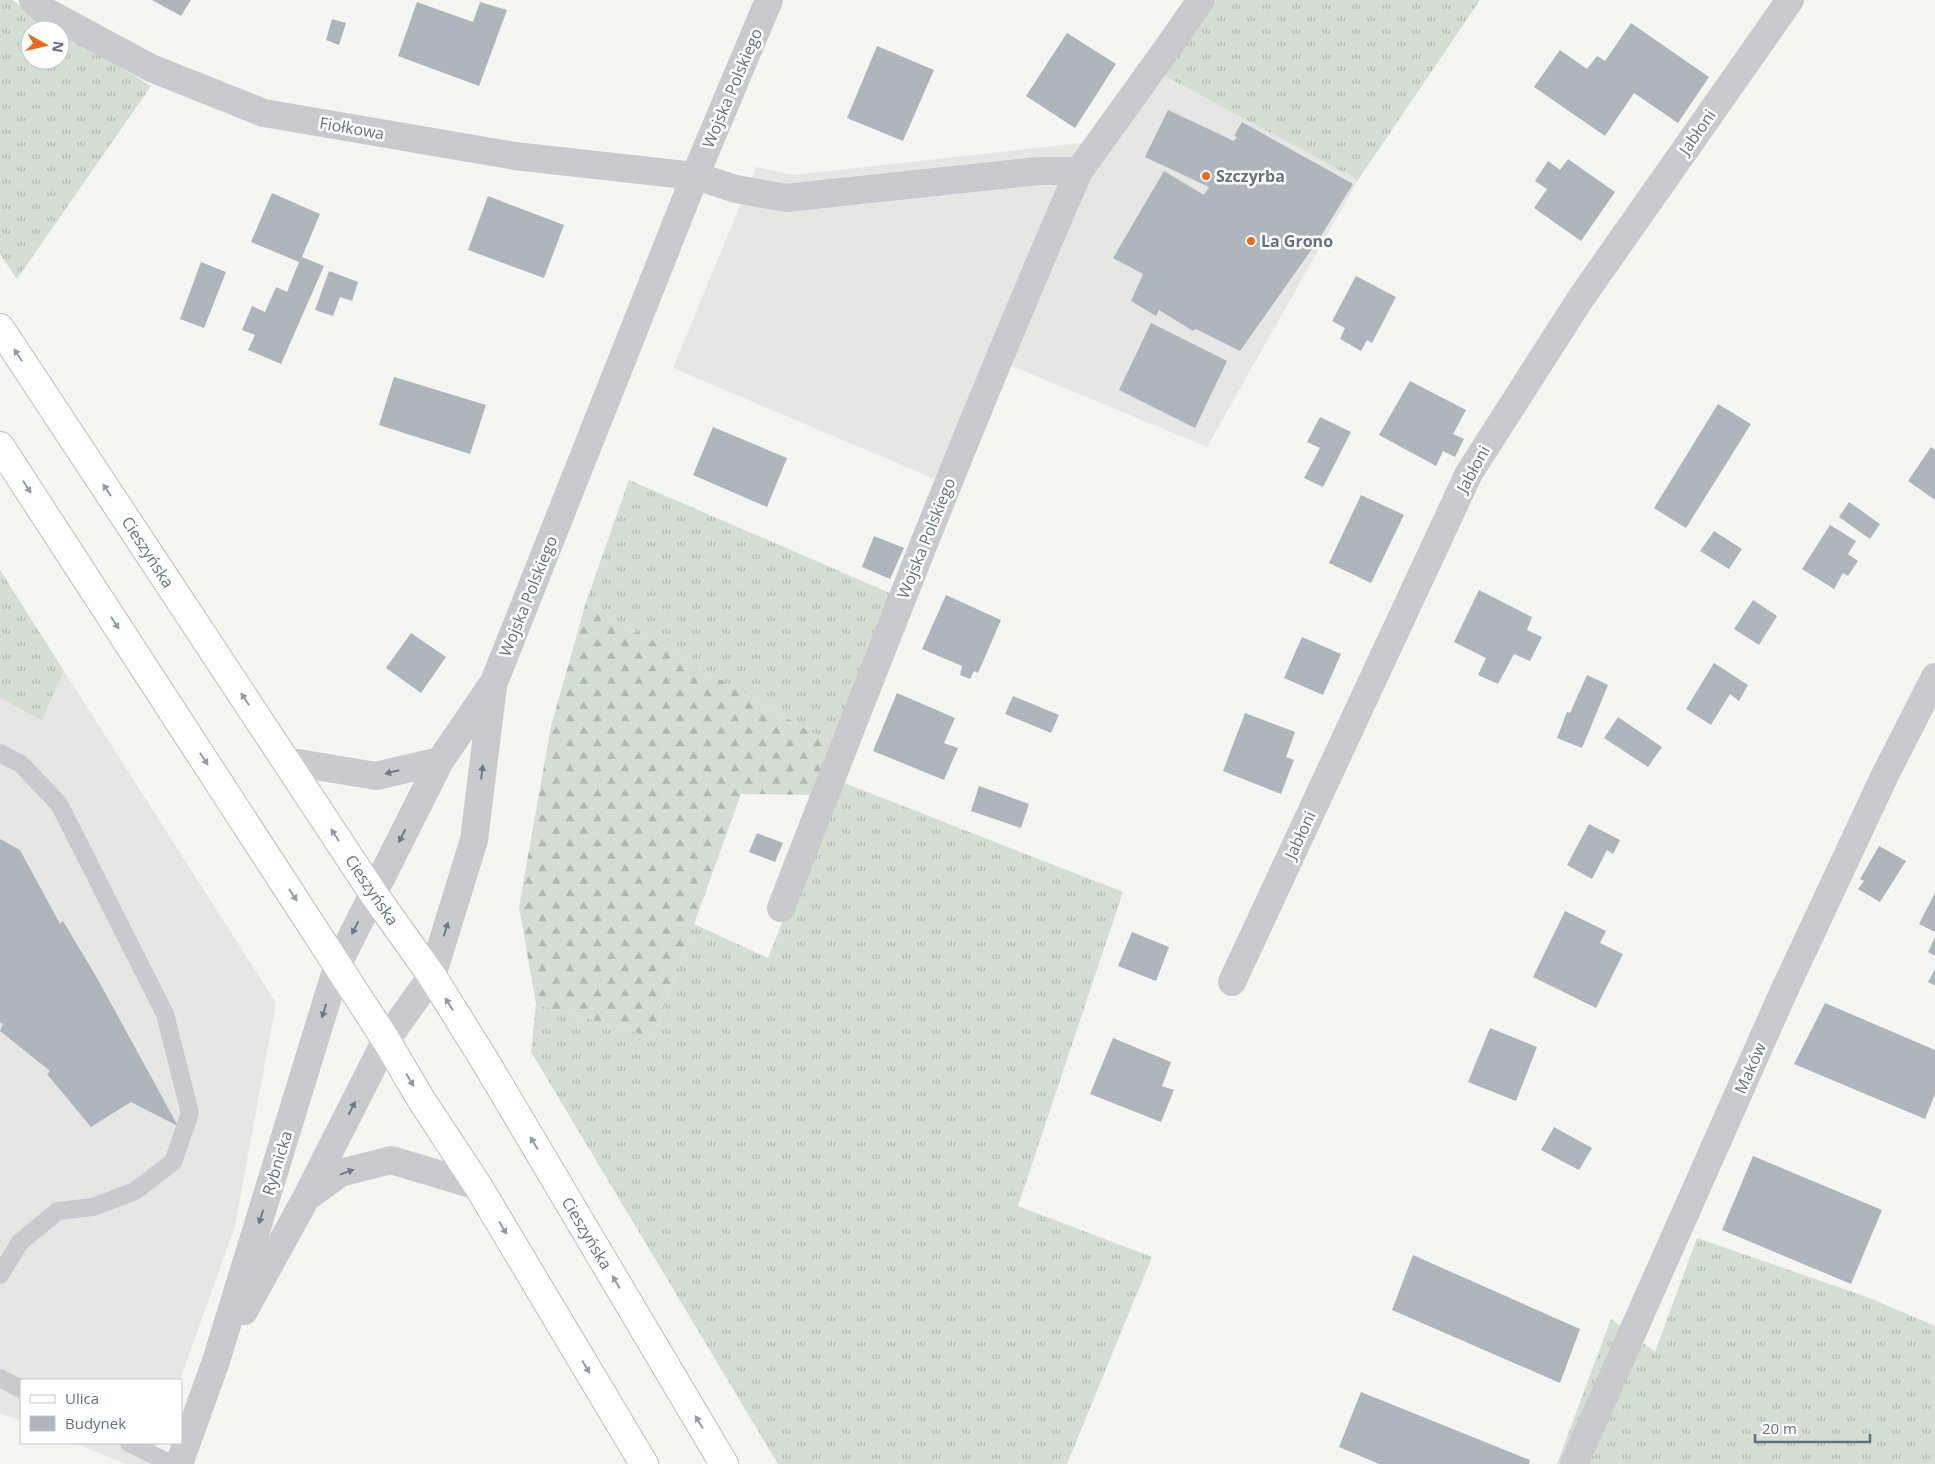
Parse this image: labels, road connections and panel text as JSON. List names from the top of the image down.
{
  "streets": {
    "main road": ["Cieszyńska"],
    "street": [
      "Wojska Polskiego",
      "Fiołkowa",
      "Jabłoni",
      "Maków",
      "Rybnicka"
    ]
  },
  "crossings": [
    ["Wojska Polskiego", "Fiołkowa"],
    ["Wojska Polskiego", "Cieszyńska"],
    ["Wojska Polskiego", "Rybnicka"]
  ],
  "places": ["Szczyrba", "La Grono"],
  "legend": ["Ulica", "Budynek"],
  "scale_bar": "20 m",
  "north": "right"
}
